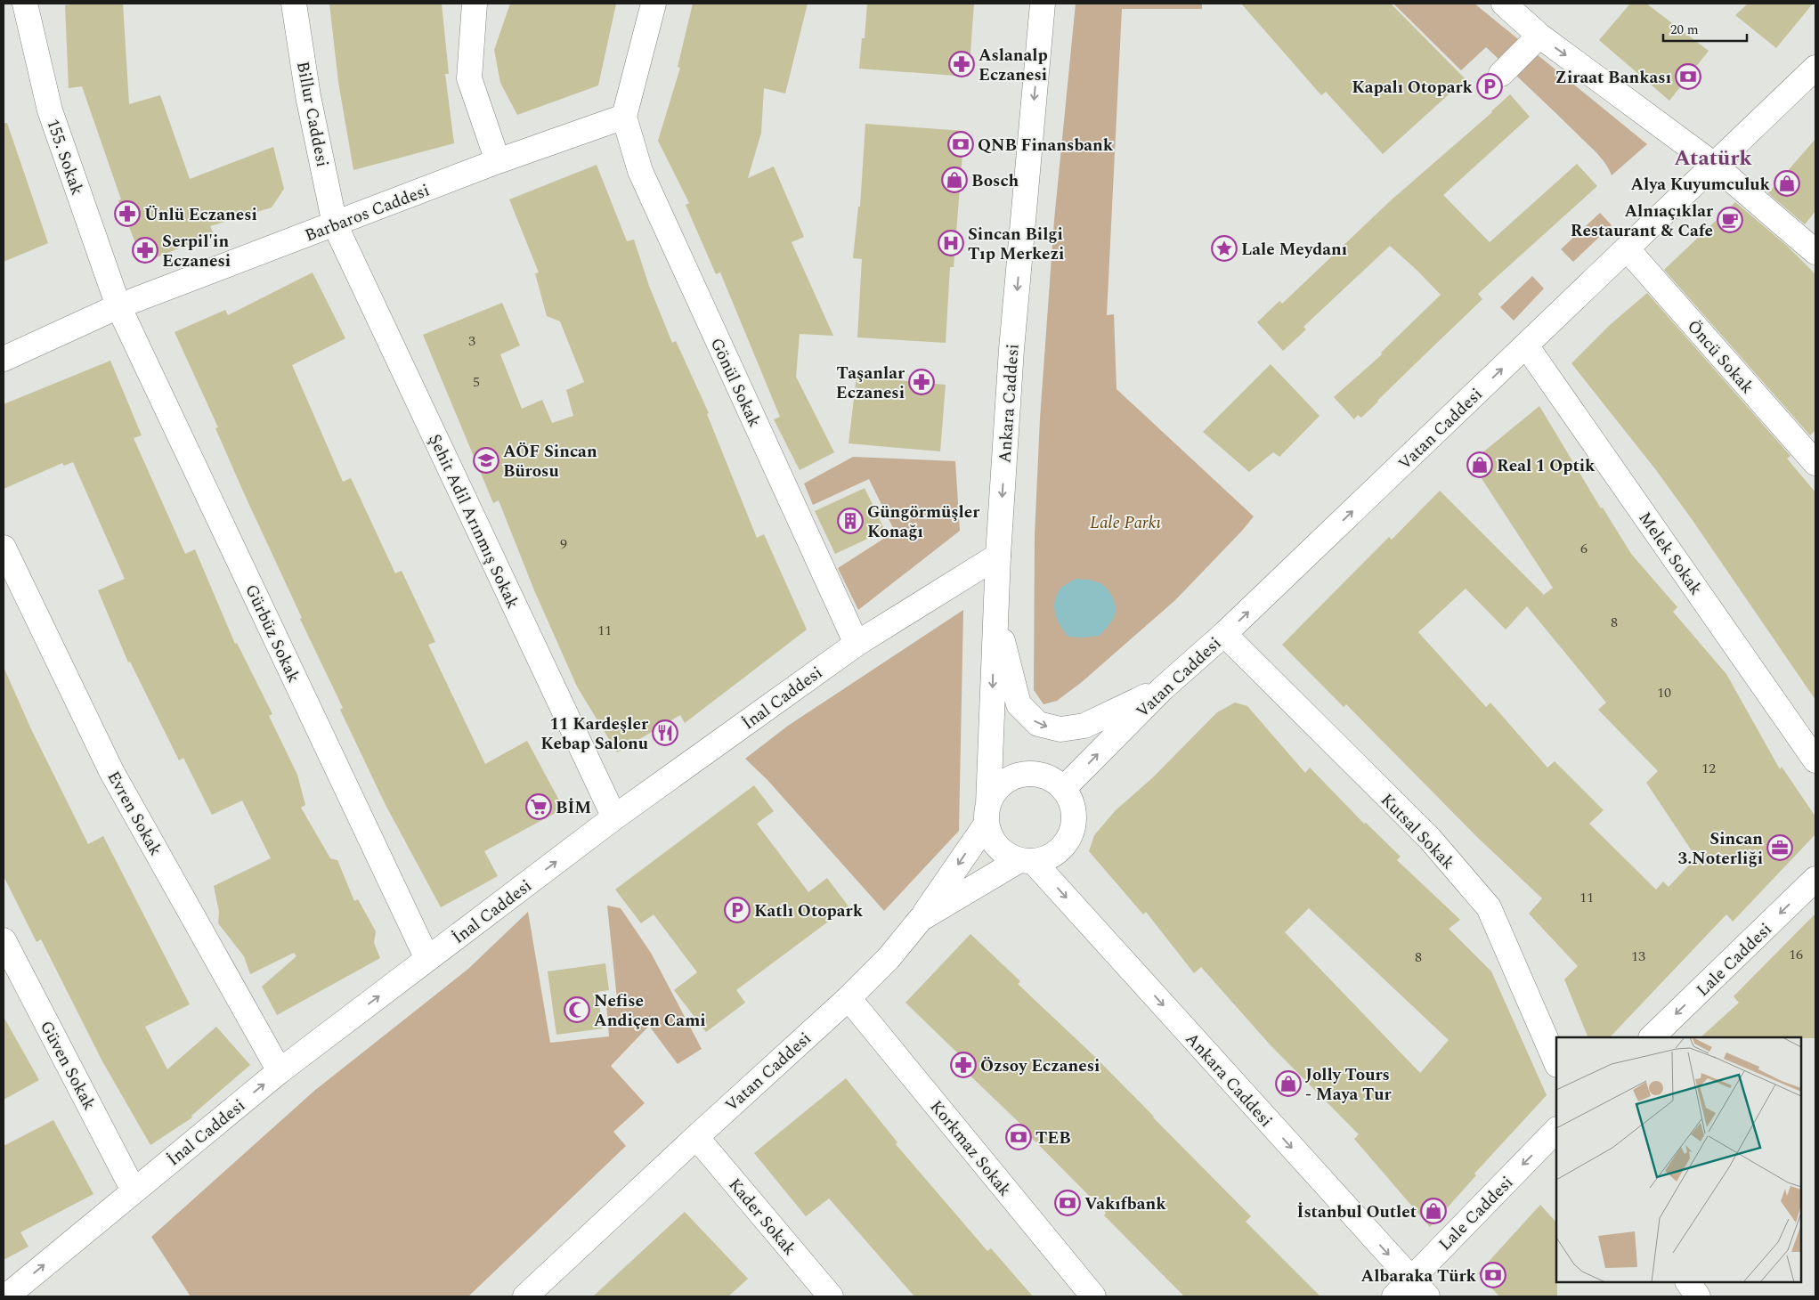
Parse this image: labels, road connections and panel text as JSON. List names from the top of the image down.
{
  "streets": {
    "street": [
      "Billur Caddesi",
      "155. Sokak",
      "Barbaros Caddesi",
      "Öncü Sokak",
      "Gönül Sokak",
      "Ankara Caddesi",
      "Vatan Caddesi",
      "Şehit Adil Arınmış Sokak",
      "Melek Sokak",
      "Gürbüz Sokak",
      "İnal Caddesi",
      "Evren Sokak",
      "Kutsal Sokak",
      "Lale Caddesi",
      "Güven Sokak",
      "Korkmaz Sokak",
      "Kader Sokak"
    ]
  },
  "crossings": [
    ["Billur Caddesi", "Barbaros Caddesi"],
    ["Billur Caddesi", "Şehit Adil Arınmış Sokak"],
    ["155. Sokak", "Barbaros Caddesi"],
    ["155. Sokak", "Gürbüz Sokak"],
    ["Barbaros Caddesi", "Gönül Sokak"],
    ["Barbaros Caddesi", "Şehit Adil Arınmış Sokak"],
    ["Barbaros Caddesi", "Gürbüz Sokak"],
    ["Öncü Sokak", "Vatan Caddesi"],
    ["Gönül Sokak", "İnal Caddesi"],
    ["Ankara Caddesi", "Vatan Caddesi"],
    ["Ankara Caddesi", "İnal Caddesi"],
    ["Ankara Caddesi", "Lale Caddesi"],
    ["Vatan Caddesi", "Melek Sokak"],
    ["Vatan Caddesi", "Kutsal Sokak"],
    ["Vatan Caddesi", "Korkmaz Sokak"],
    ["Vatan Caddesi", "Kader Sokak"],
    ["Şehit Adil Arınmış Sokak", "İnal Caddesi"],
    ["Gürbüz Sokak", "İnal Caddesi"],
    ["İnal Caddesi", "Evren Sokak"],
    ["İnal Caddesi", "Güven Sokak"]
  ],
  "one_way": ["Ankara Caddesi", "İnal Caddesi", "Lale Caddesi"],
  "districts": ["Atatürk"],
  "parks": ["Lale Parkı"],
  "places": {
    "pharmacy": [
      "Aslanalp Eczanesi",
      "Ünlü Eczanesi",
      "Serpil'in Eczanesi",
      "Taşanlar Eczanesi",
      "Özsoy Eczanesi"
    ],
    "bank": [
      "Ziraat Bankası",
      "QNB Finansbank",
      "TEB",
      "Vakıfbank",
      "Albaraka Türk"
    ],
    "parking": ["Kapalı Otopark", "Katlı Otopark"],
    "shop": [
      "Bosch",
      "Alya Kuyumculuk",
      "Real 1 Optik",
      "Jolly Tours - Maya Tur",
      "İstanbul Outlet"
    ],
    "cafe": ["Alnıaçıklar Restaurant & Cafe"],
    "hospital": ["Sincan Bilgi Tıp Merkezi"],
    "place": ["Lale Meydanı"],
    "school or university": ["AÖF Sincan Bürosu"],
    "building": ["Güngörmüşler Konağı"],
    "restaurant": ["11 Kardeşler Kebap Salonu"],
    "supermarket": ["BİM"],
    "office": ["Sincan 3.Noterliği"],
    "mosque": ["Nefise Andiçen Cami"]
  },
  "house_numbers": [
    "3",
    "5",
    "9",
    "6",
    "8",
    "11",
    "10",
    "12",
    "11",
    "16",
    "13",
    "8"
  ],
  "scale_bar": "20 m"
}
